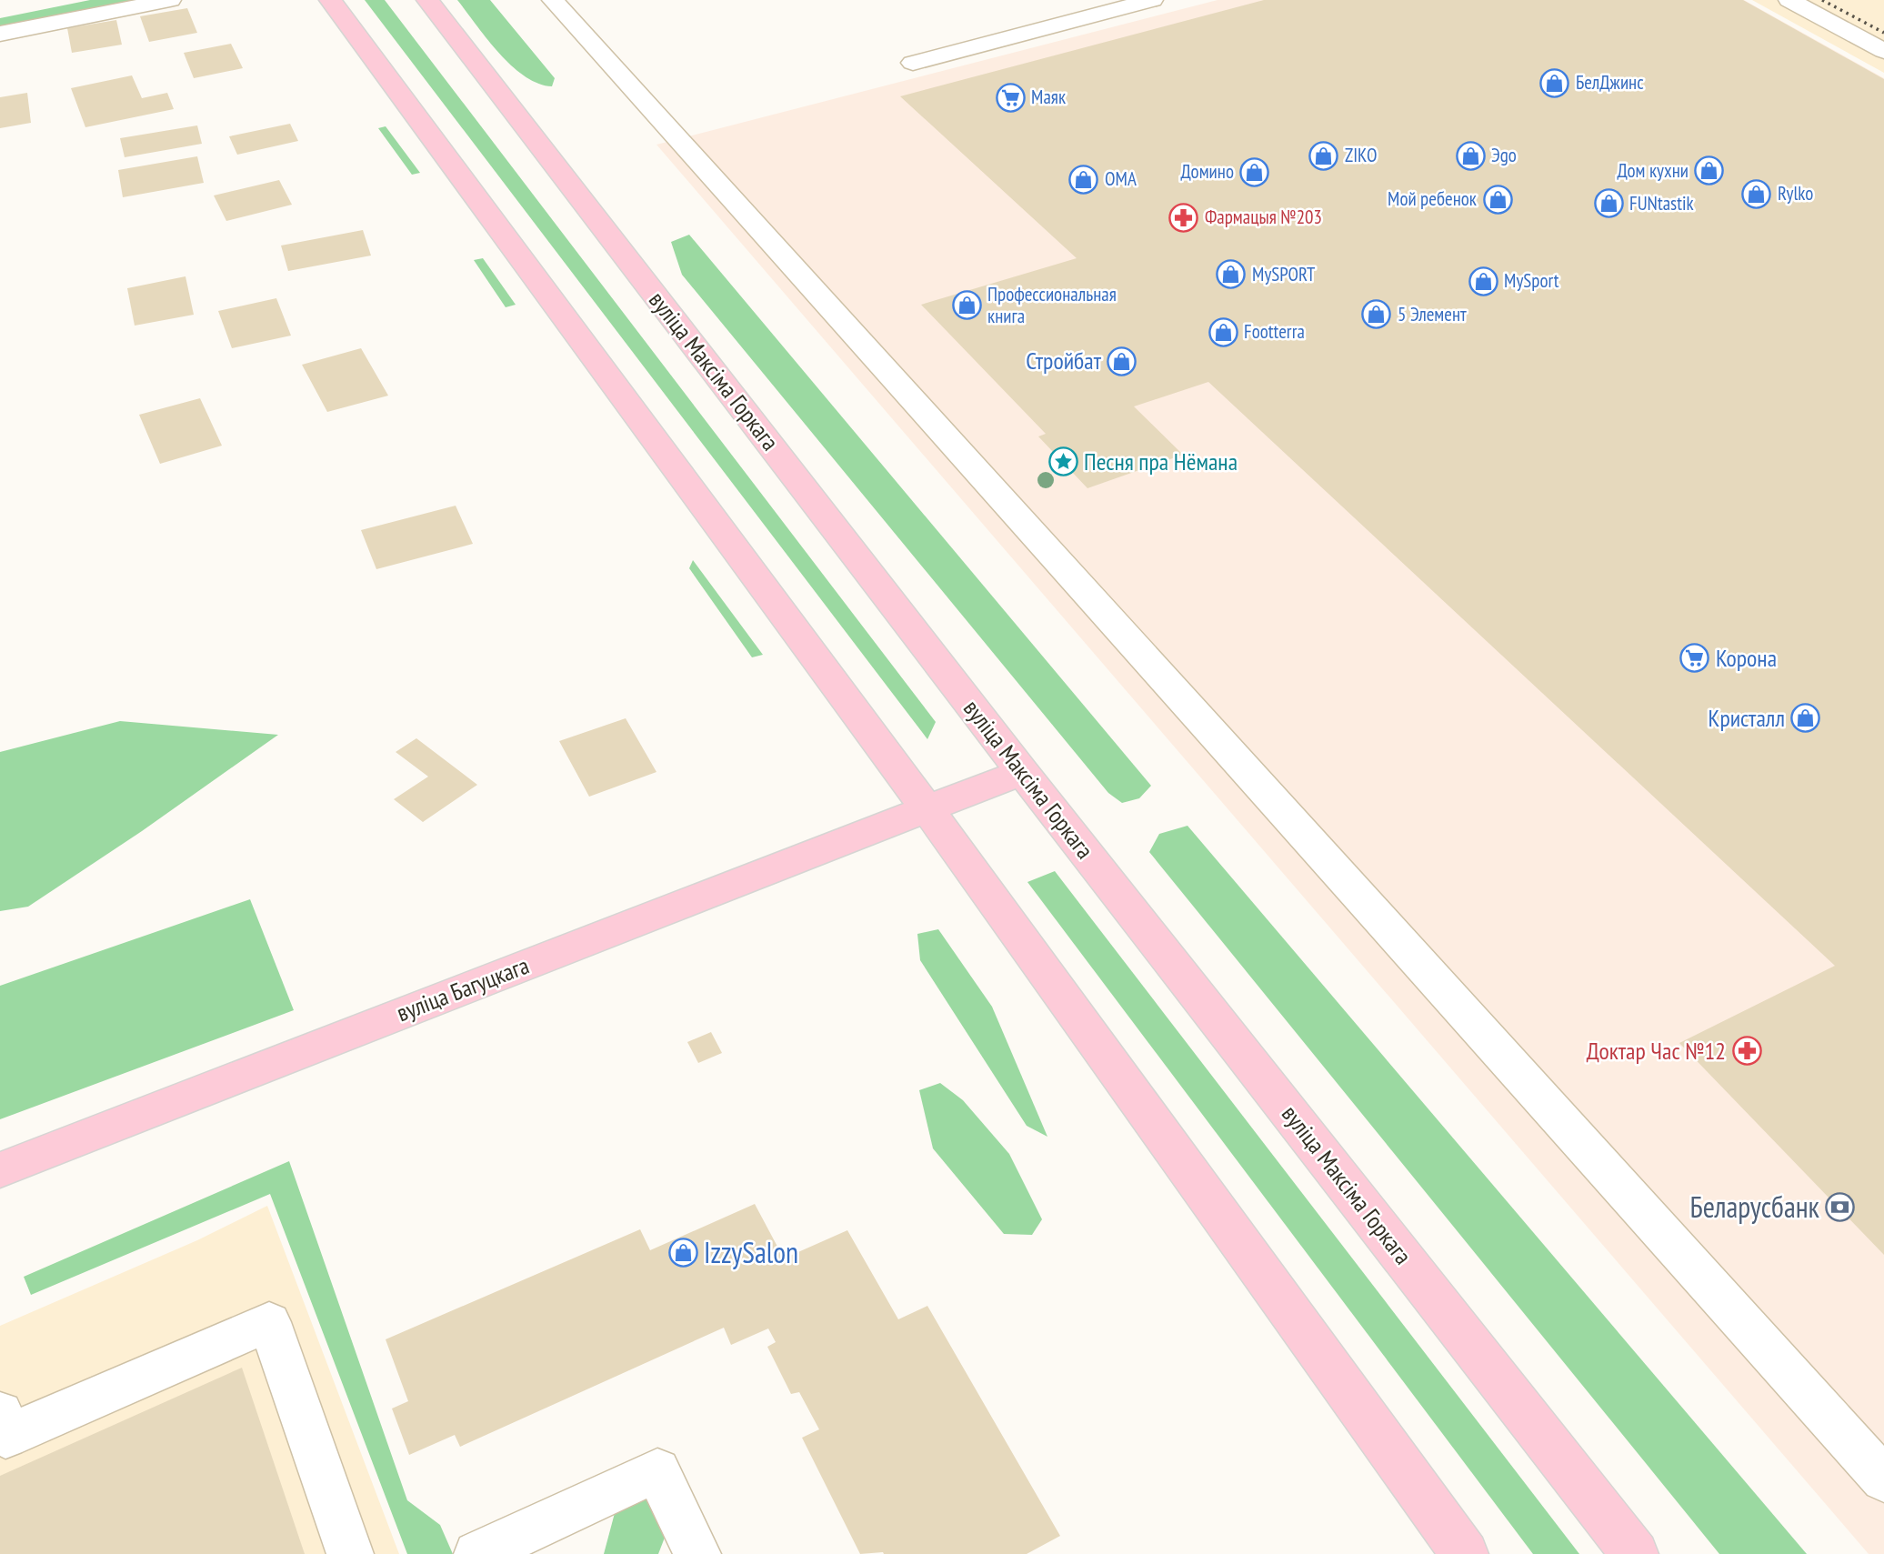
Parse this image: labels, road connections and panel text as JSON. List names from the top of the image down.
{
  "streets": {
    "main road": ["вуліца Максіма Горкага", "вуліца Багуцкага"]
  },
  "crossings": [
    ["вуліца Максіма Горкага", "вуліца Багуцкага"]
  ],
  "places": {
    "shop": [
      "БелДжинс",
      "ZIKO",
      "Эgo",
      "Дом кухни",
      "Домино",
      "ОМА",
      "Rylko",
      "Мой ребенок",
      "FUNtastik",
      "MySPORT",
      "MySport",
      "Профессиональная книга",
      "5 Элемент",
      "Footterra",
      "Стройбат",
      "Кристалл",
      "IzzySalon"
    ],
    "supermarket": ["Маяк", "Корона"],
    "pharmacy": ["Фармацыя №203", "Доктар Час №12"],
    "place": ["Песня пра Нёмана"],
    "bank": ["Беларусбанк"]
  }
}
